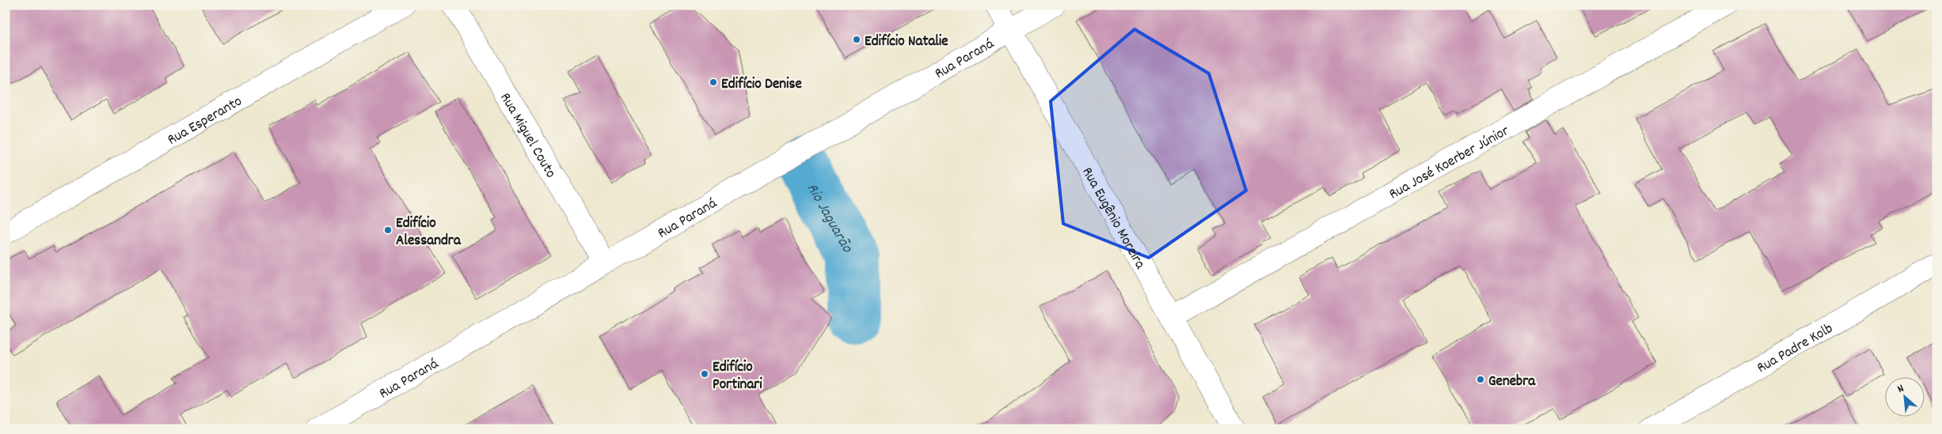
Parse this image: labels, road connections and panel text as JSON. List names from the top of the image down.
{
  "streets": {
    "street": [
      "Rua Paraná",
      "Rua Esperanto",
      "Rua Miguel Couto",
      "Rua José Koerber Júnior",
      "Rua Eugênio Moreira",
      "Rua Padre Kolb"
    ]
  },
  "crossings": [
    ["Rua Paraná", "Rua Miguel Couto"],
    ["Rua Paraná", "Rua Eugênio Moreira"],
    ["Rua José Koerber Júnior", "Rua Eugênio Moreira"]
  ],
  "water": ["Rio Jaguarão"],
  "places": [
    "Edifício Natalie",
    "Edifício Denise",
    "Edifício Alessandra",
    "Edifício Portinari",
    "Genebra"
  ],
  "north": "top left"
}
